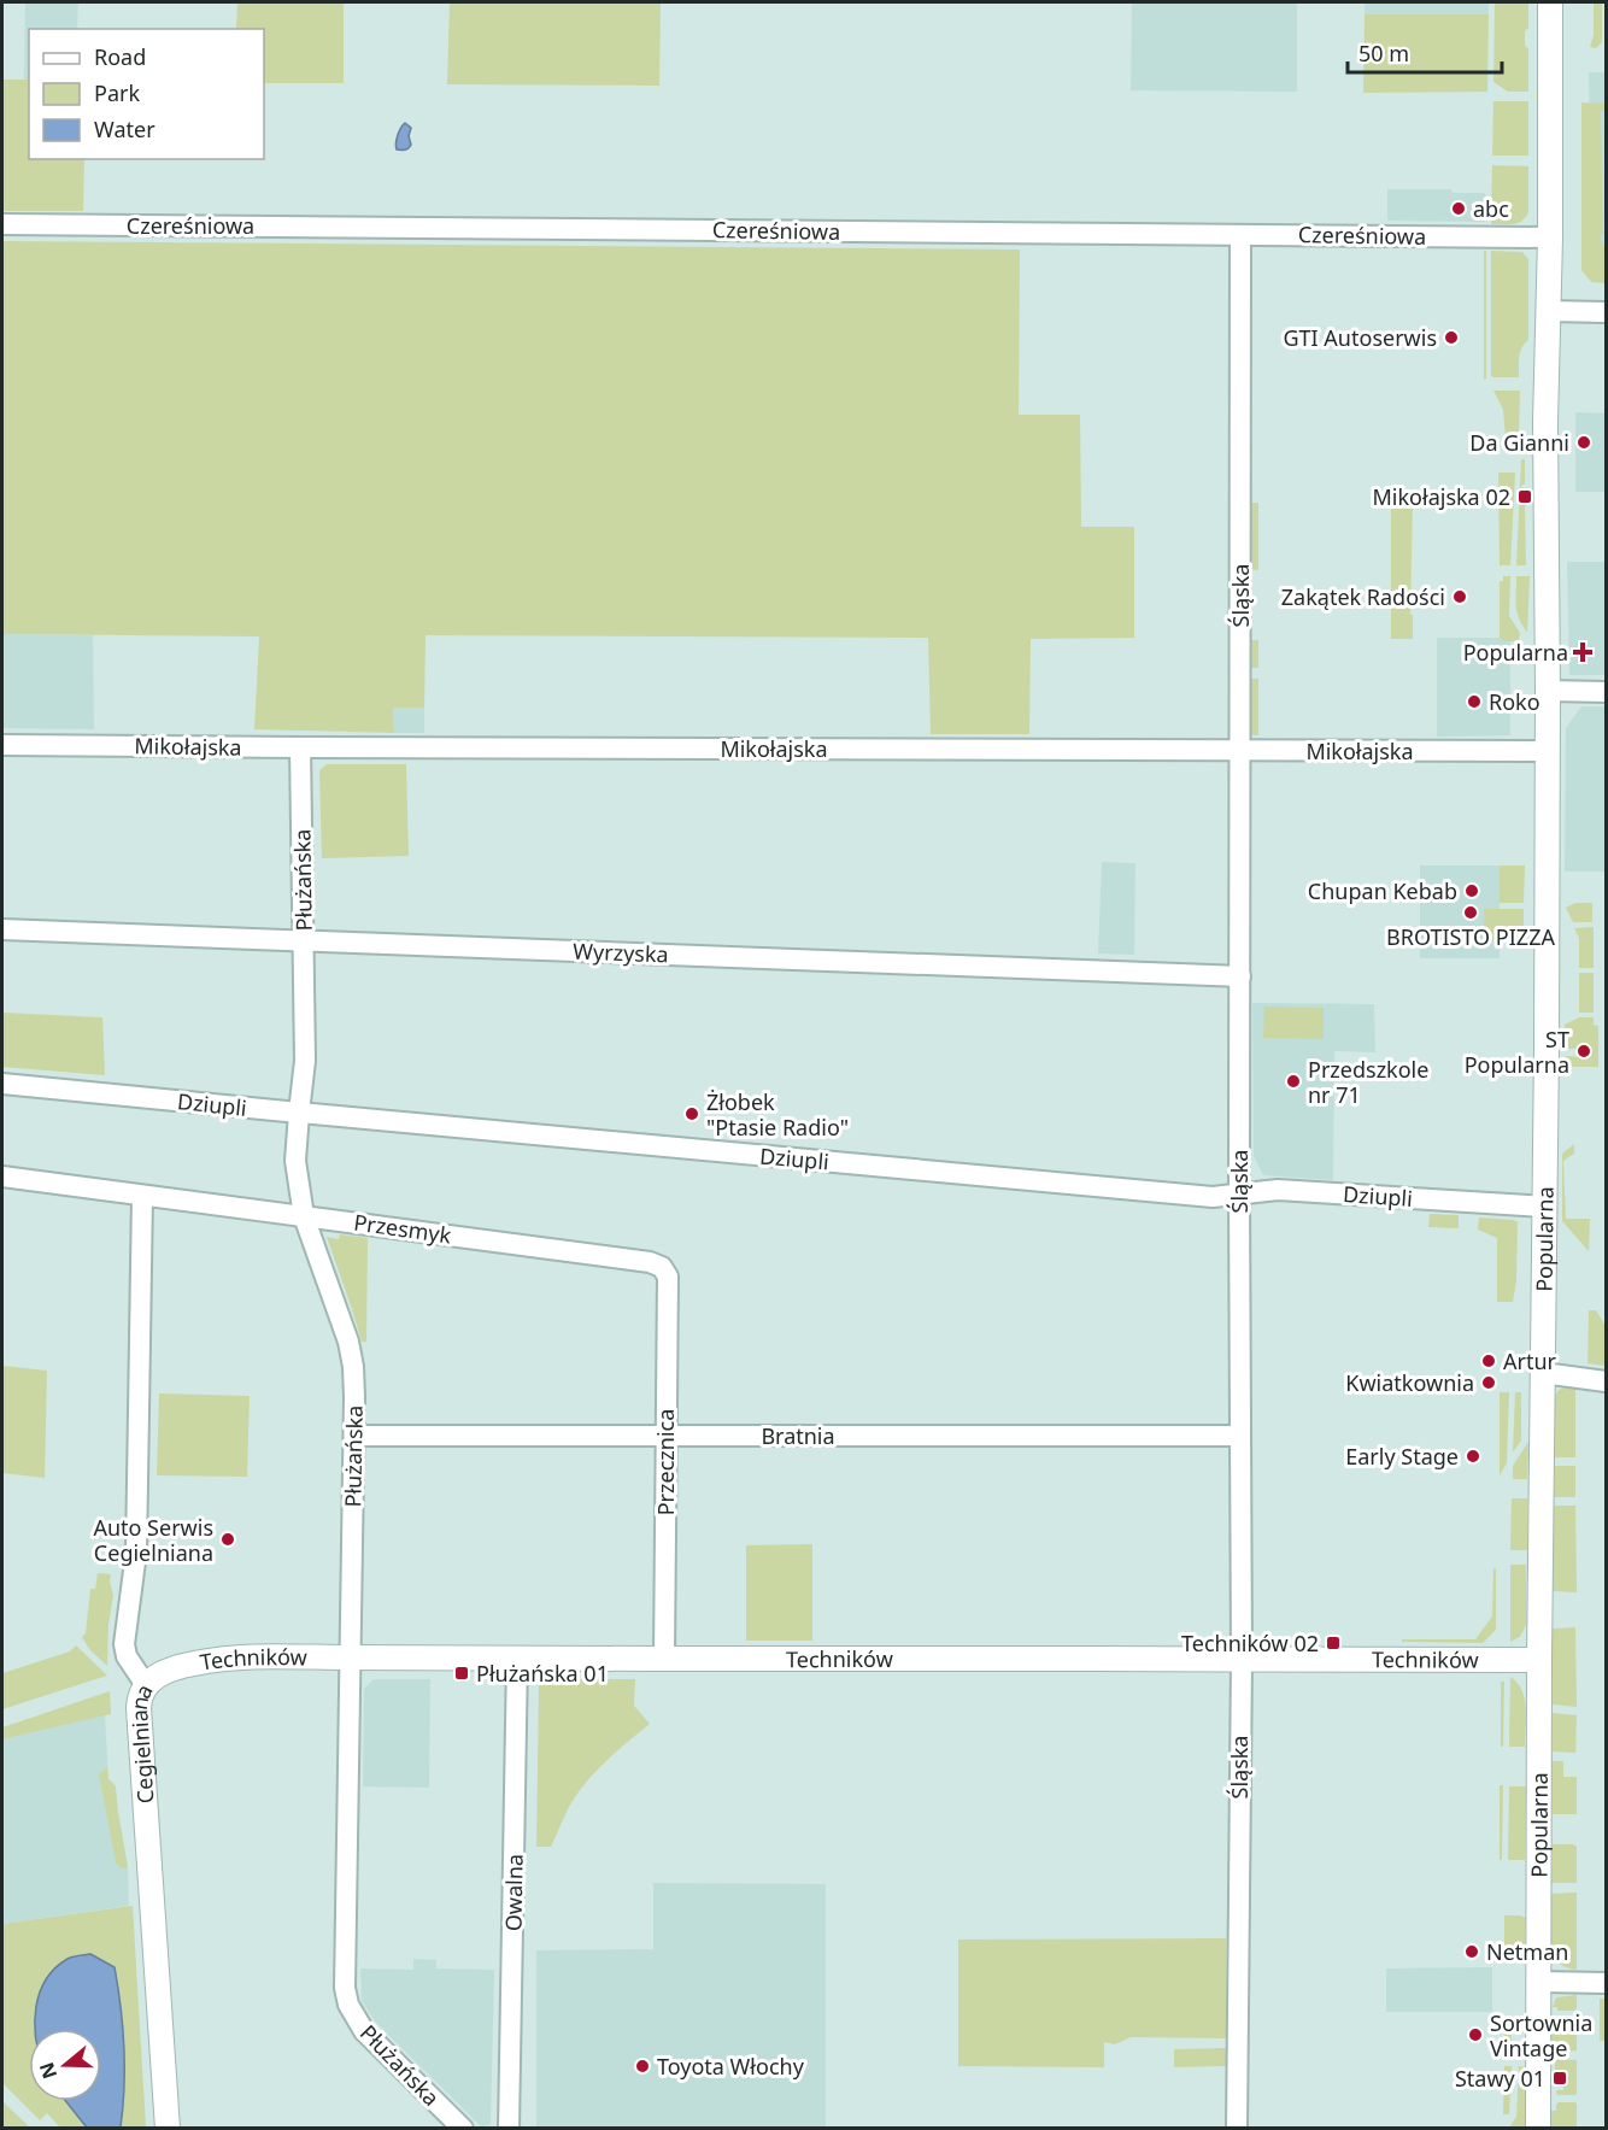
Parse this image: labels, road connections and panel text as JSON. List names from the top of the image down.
{
  "streets": {
    "street": [
      "Czereśniowa",
      "Śląska",
      "Mikołajska",
      "Płużańska",
      "Wyrzyska",
      "Dziupli",
      "Przesmyk",
      "Popularna",
      "Bratnia",
      "Przecznica",
      "Techników",
      "Cegielniana",
      "Owalna"
    ]
  },
  "crossings": [
    ["Czereśniowa", "Śląska"],
    ["Czereśniowa", "Popularna"],
    ["Śląska", "Mikołajska"],
    ["Śląska", "Wyrzyska"],
    ["Śląska", "Dziupli"],
    ["Śląska", "Bratnia"],
    ["Śląska", "Techników"],
    ["Mikołajska", "Płużańska"],
    ["Mikołajska", "Popularna"],
    ["Płużańska", "Wyrzyska"],
    ["Płużańska", "Dziupli"],
    ["Płużańska", "Przesmyk"],
    ["Płużańska", "Bratnia"],
    ["Płużańska", "Techników"],
    ["Dziupli", "Popularna"],
    ["Przesmyk", "Przecznica"],
    ["Przesmyk", "Cegielniana"],
    ["Popularna", "Techników"],
    ["Bratnia", "Przecznica"],
    ["Przecznica", "Techników"],
    ["Techników", "Cegielniana"],
    ["Techników", "Owalna"]
  ],
  "places": {
    "other": [
      "abc",
      "GTI Autoserwis",
      "Da Gianni",
      "Zakątek Radości",
      "Roko",
      "Chupan Kebab",
      "BROTISTO PIZZA",
      "ST Popularna",
      "Przedszkole nr 71",
      "Żłobek \"Ptasie Radio\"",
      "Artur",
      "Kwiatkownia",
      "Early Stage",
      "Auto Serwis Cegielniana",
      "Netman",
      "Sortownia Vintage",
      "Toyota Włochy"
    ],
    "transit": [
      "Mikołajska 02",
      "Techników 02",
      "Płużańska 01",
      "Stawy 01"
    ],
    "health": ["Popularna"]
  },
  "legend": ["Road", "Park", "Water"],
  "scale_bar": "50 m",
  "north": "left"
}
